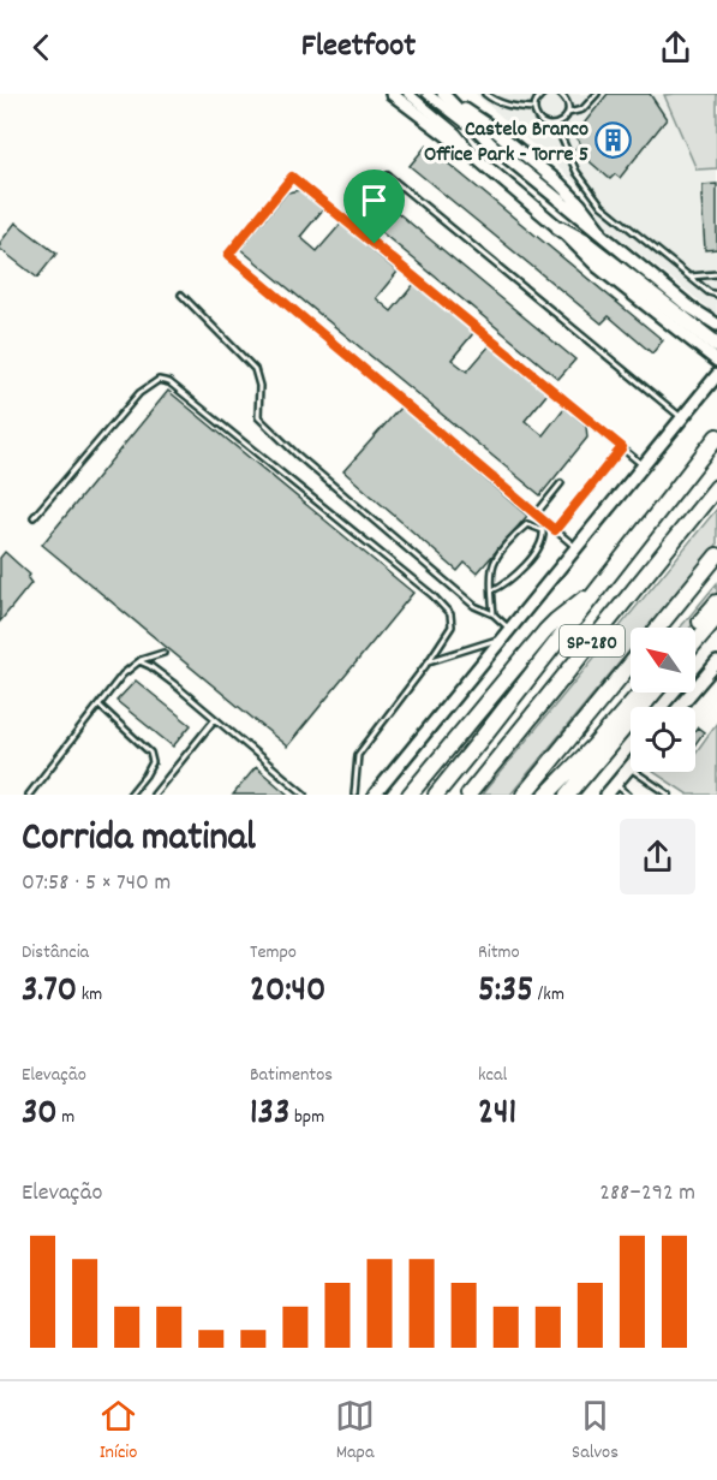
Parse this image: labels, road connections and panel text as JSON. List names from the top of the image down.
{
  "streets": {
    "highway": ["SP-280"]
  },
  "places": {
    "building": ["Castelo Branco Office Park - Torre 5"]
  },
  "north": "top left",
  "page": {
    "header": "Fleetfoot",
    "heading": ["Corrida matinal", "07:58 · 5 × 740 m"],
    "stats": [
      ["Distância", "3.70 km"],
      ["Tempo", "20:40"],
      ["Ritmo", "5:35 /km"],
      ["Elevação", "30 m"],
      ["Batimentos", "133 bpm"],
      ["kcal", "241"]
    ],
    "chart": ["Elevação", "288–292 m"],
    "tabs": ["Início", "Mapa", "Salvos"]
  }
}
